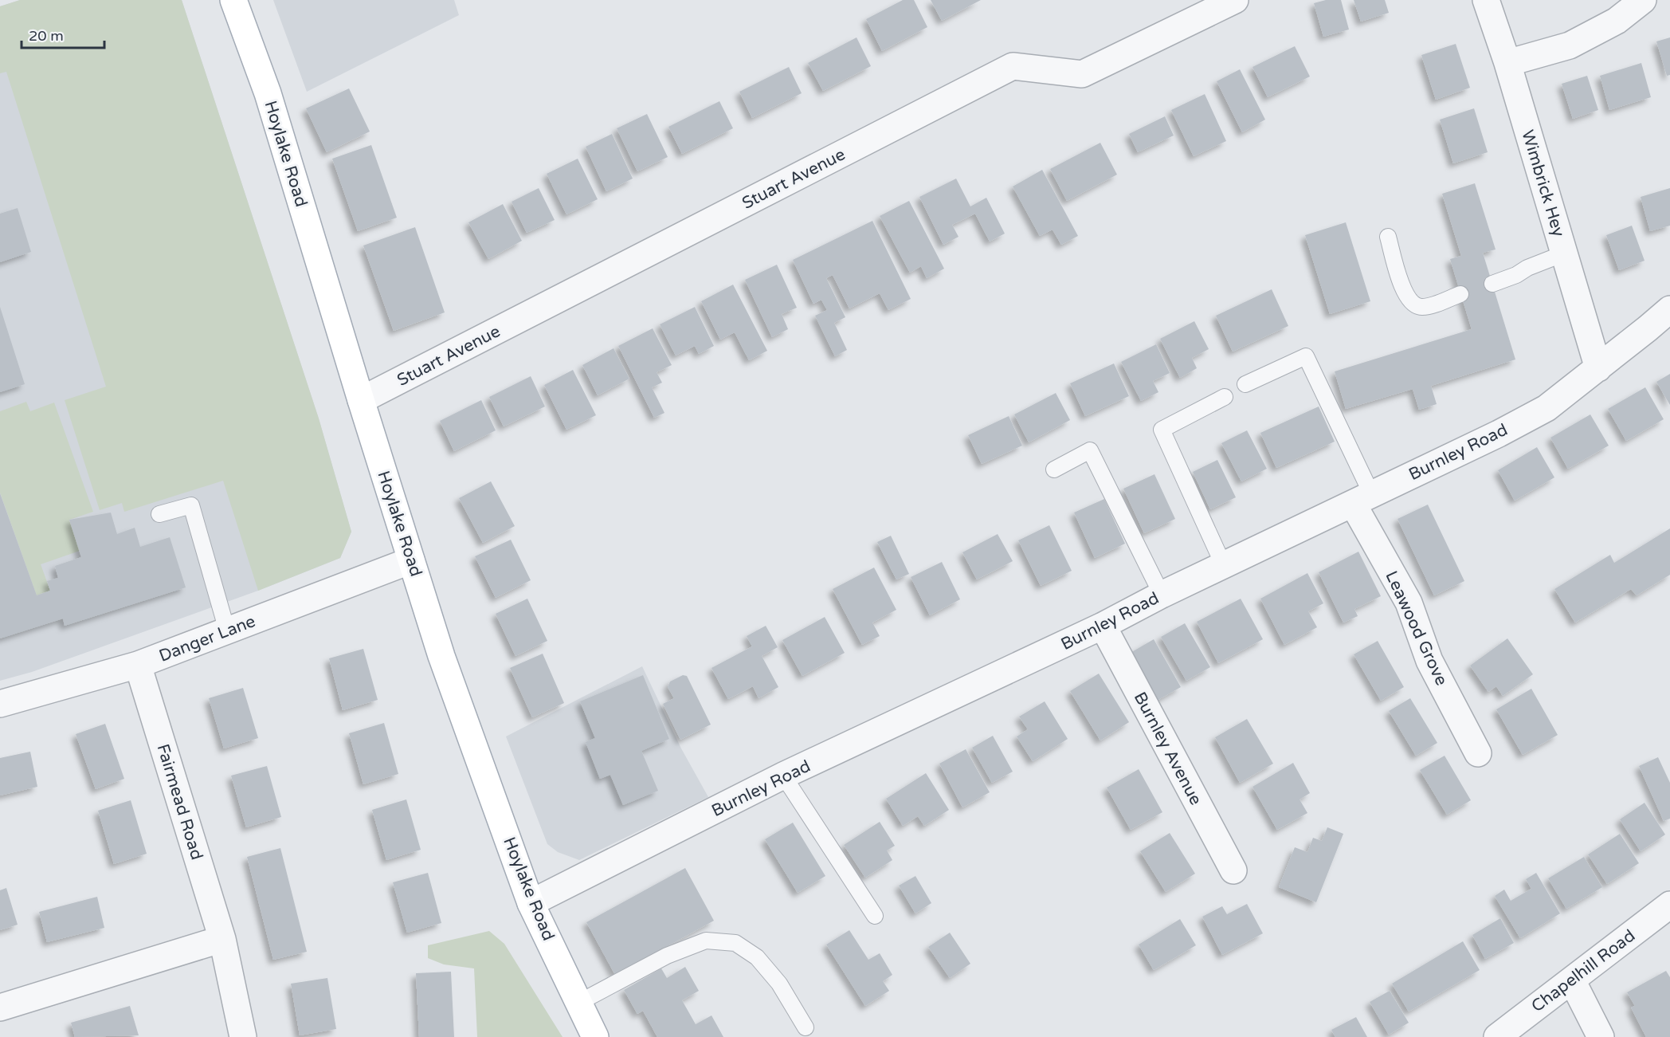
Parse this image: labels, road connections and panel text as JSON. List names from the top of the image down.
{
  "streets": {
    "main road": ["Hoylake Road"],
    "street": [
      "Stuart Avenue",
      "Wimbrick Hey",
      "Burnley Road",
      "Leawood Grove",
      "Danger Lane",
      "Burnley Avenue",
      "Fairmead Road",
      "Chapelhill Road"
    ]
  },
  "crossings": [
    ["Hoylake Road", "Stuart Avenue"],
    ["Hoylake Road", "Burnley Road"],
    ["Hoylake Road", "Danger Lane"],
    ["Wimbrick Hey", "Burnley Road"],
    ["Burnley Road", "Leawood Grove"],
    ["Burnley Road", "Burnley Avenue"],
    ["Danger Lane", "Fairmead Road"]
  ],
  "scale_bar": "20 m"
}
